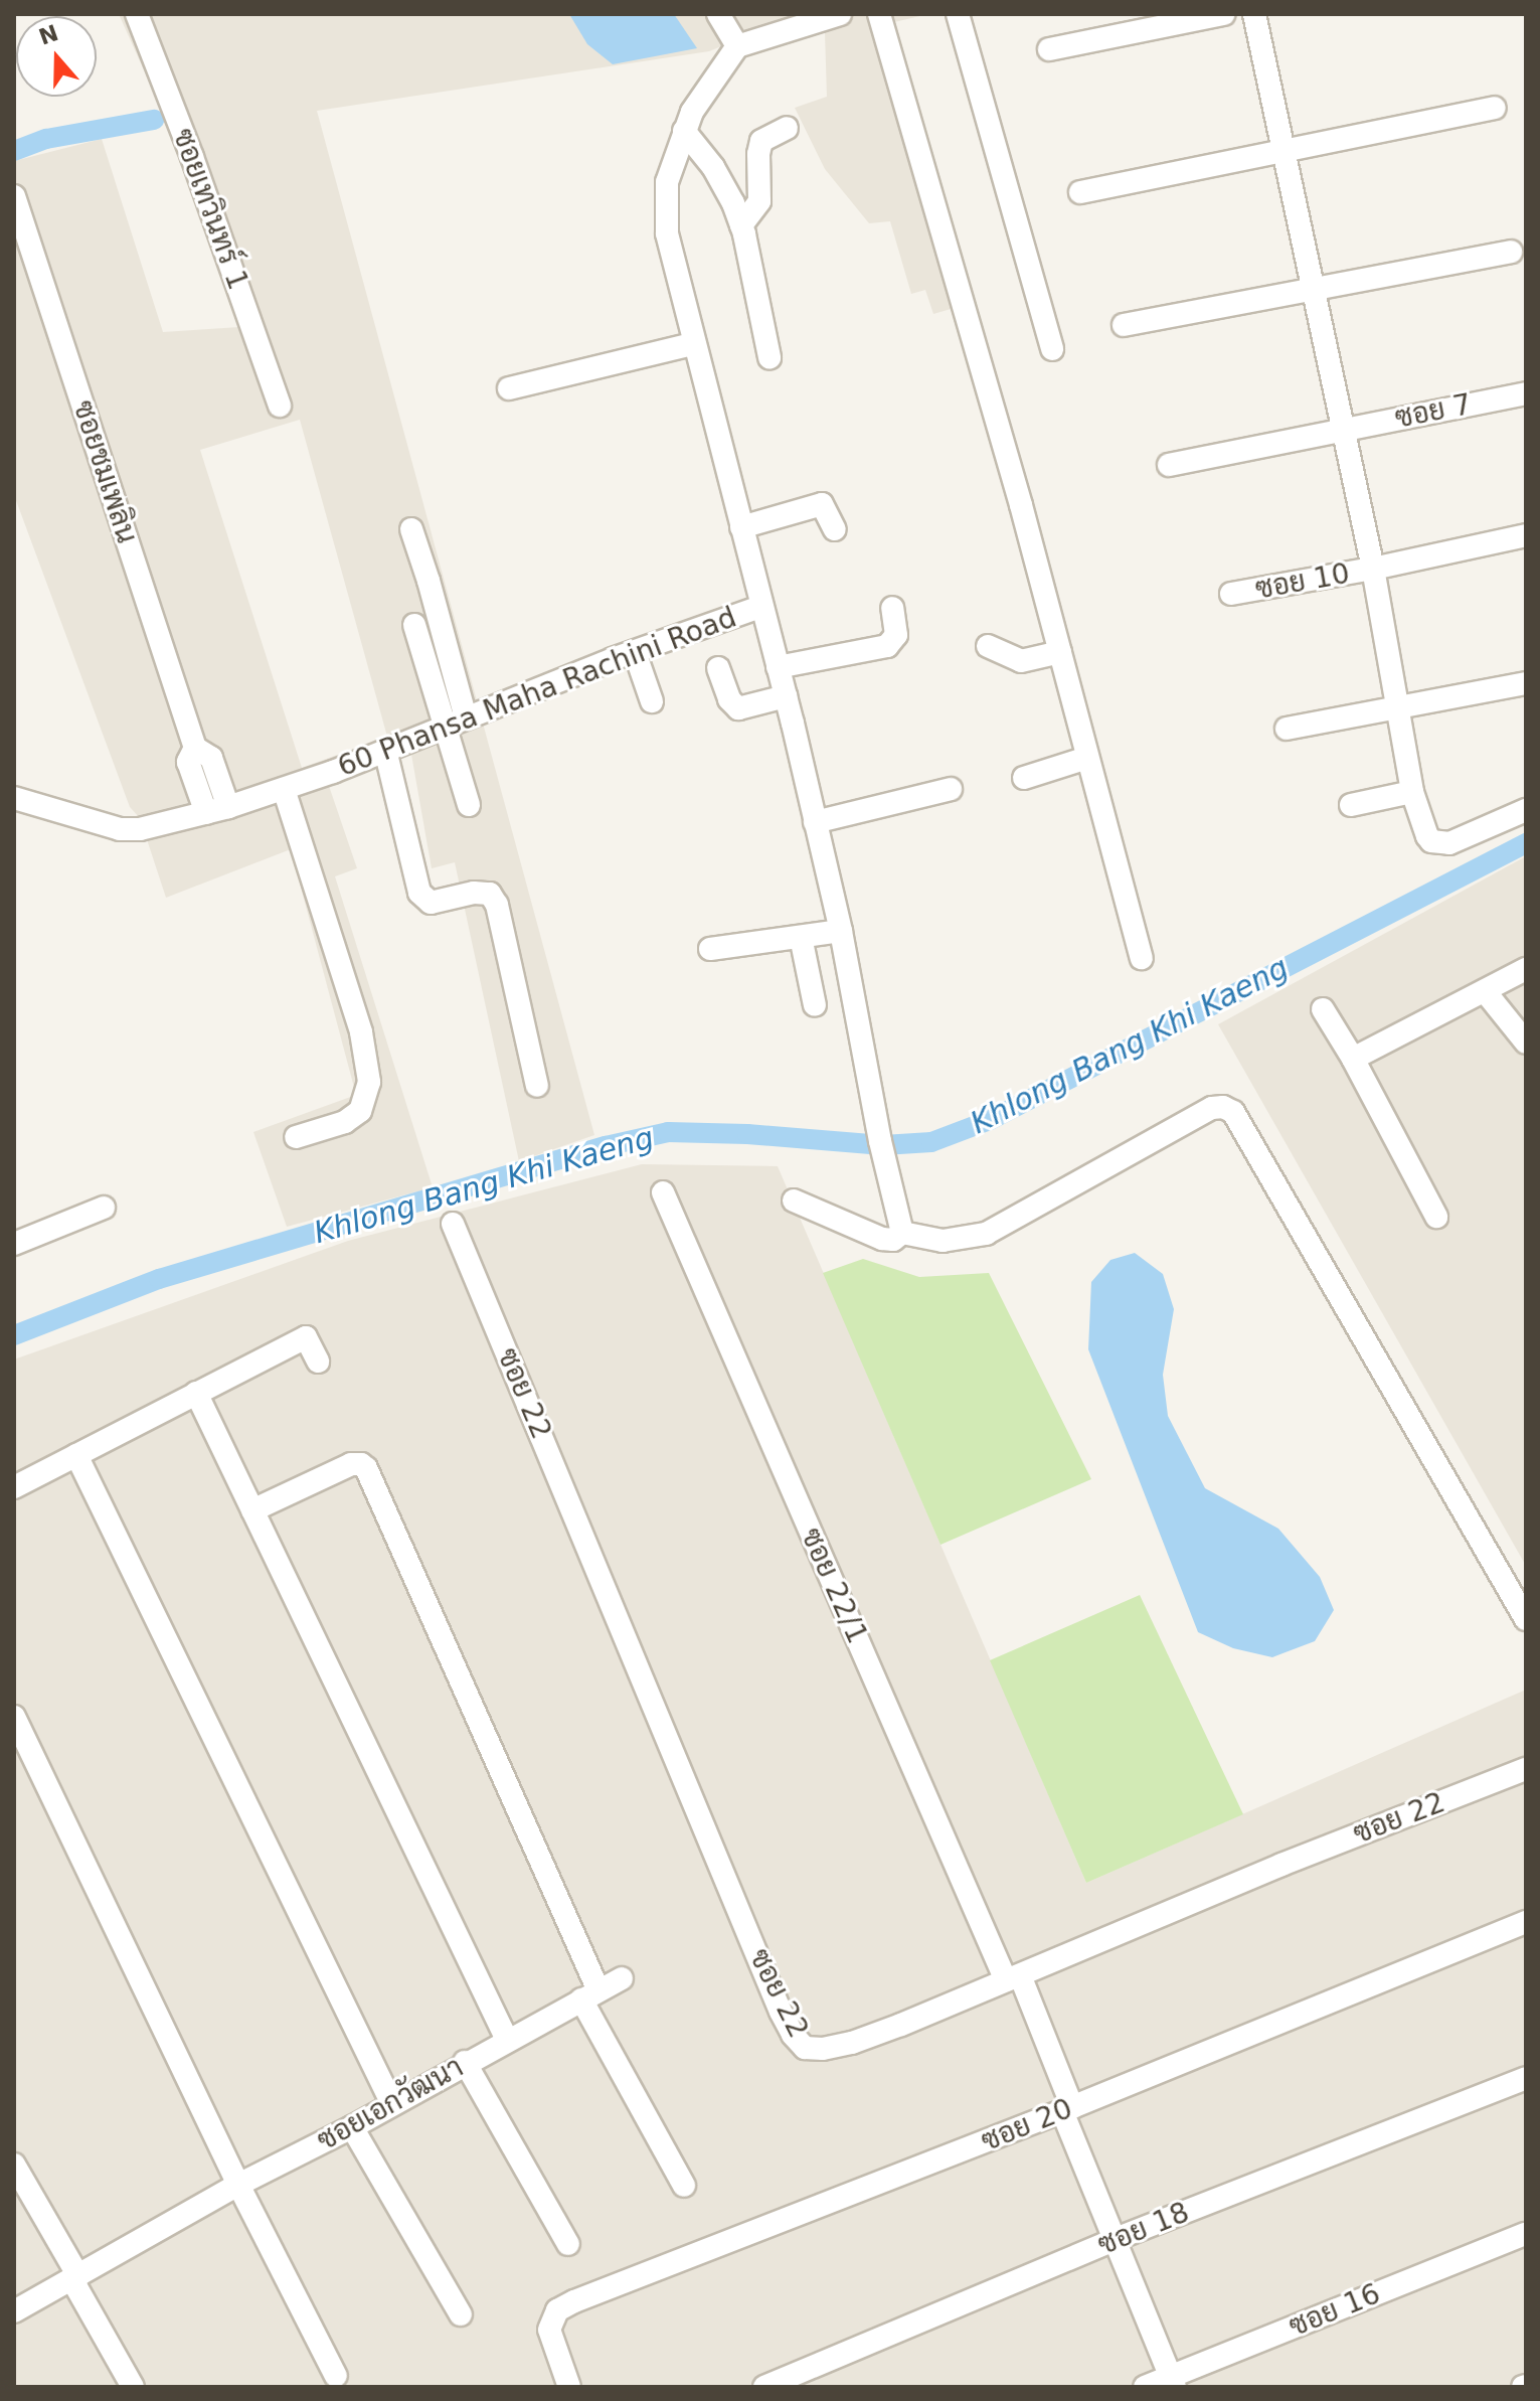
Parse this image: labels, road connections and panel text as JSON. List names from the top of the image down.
{
  "streets": {
    "street": [
      "ซอยเทวินทร์ 1",
      "ซอย 7",
      "ซอยชมเพลิน",
      "ซอย 10",
      "60 Phansa Maha Rachini Road",
      "ซอย 22",
      "ซอย 22/1",
      "ซอยเอกวัฒนา",
      "ซอย 20",
      "ซอย 18",
      "ซอย 16"
    ]
  },
  "crossings": [
    ["ซอยชมเพลิน", "60 Phansa Maha Rachini Road"],
    ["ซอย 22", "ซอย 22/1"],
    ["ซอย 22/1", "ซอย 20"],
    ["ซอย 22/1", "ซอย 18"],
    ["ซอย 22/1", "ซอย 16"]
  ],
  "water": ["Khlong Bang Khi Kaeng"],
  "north": "top"
}
